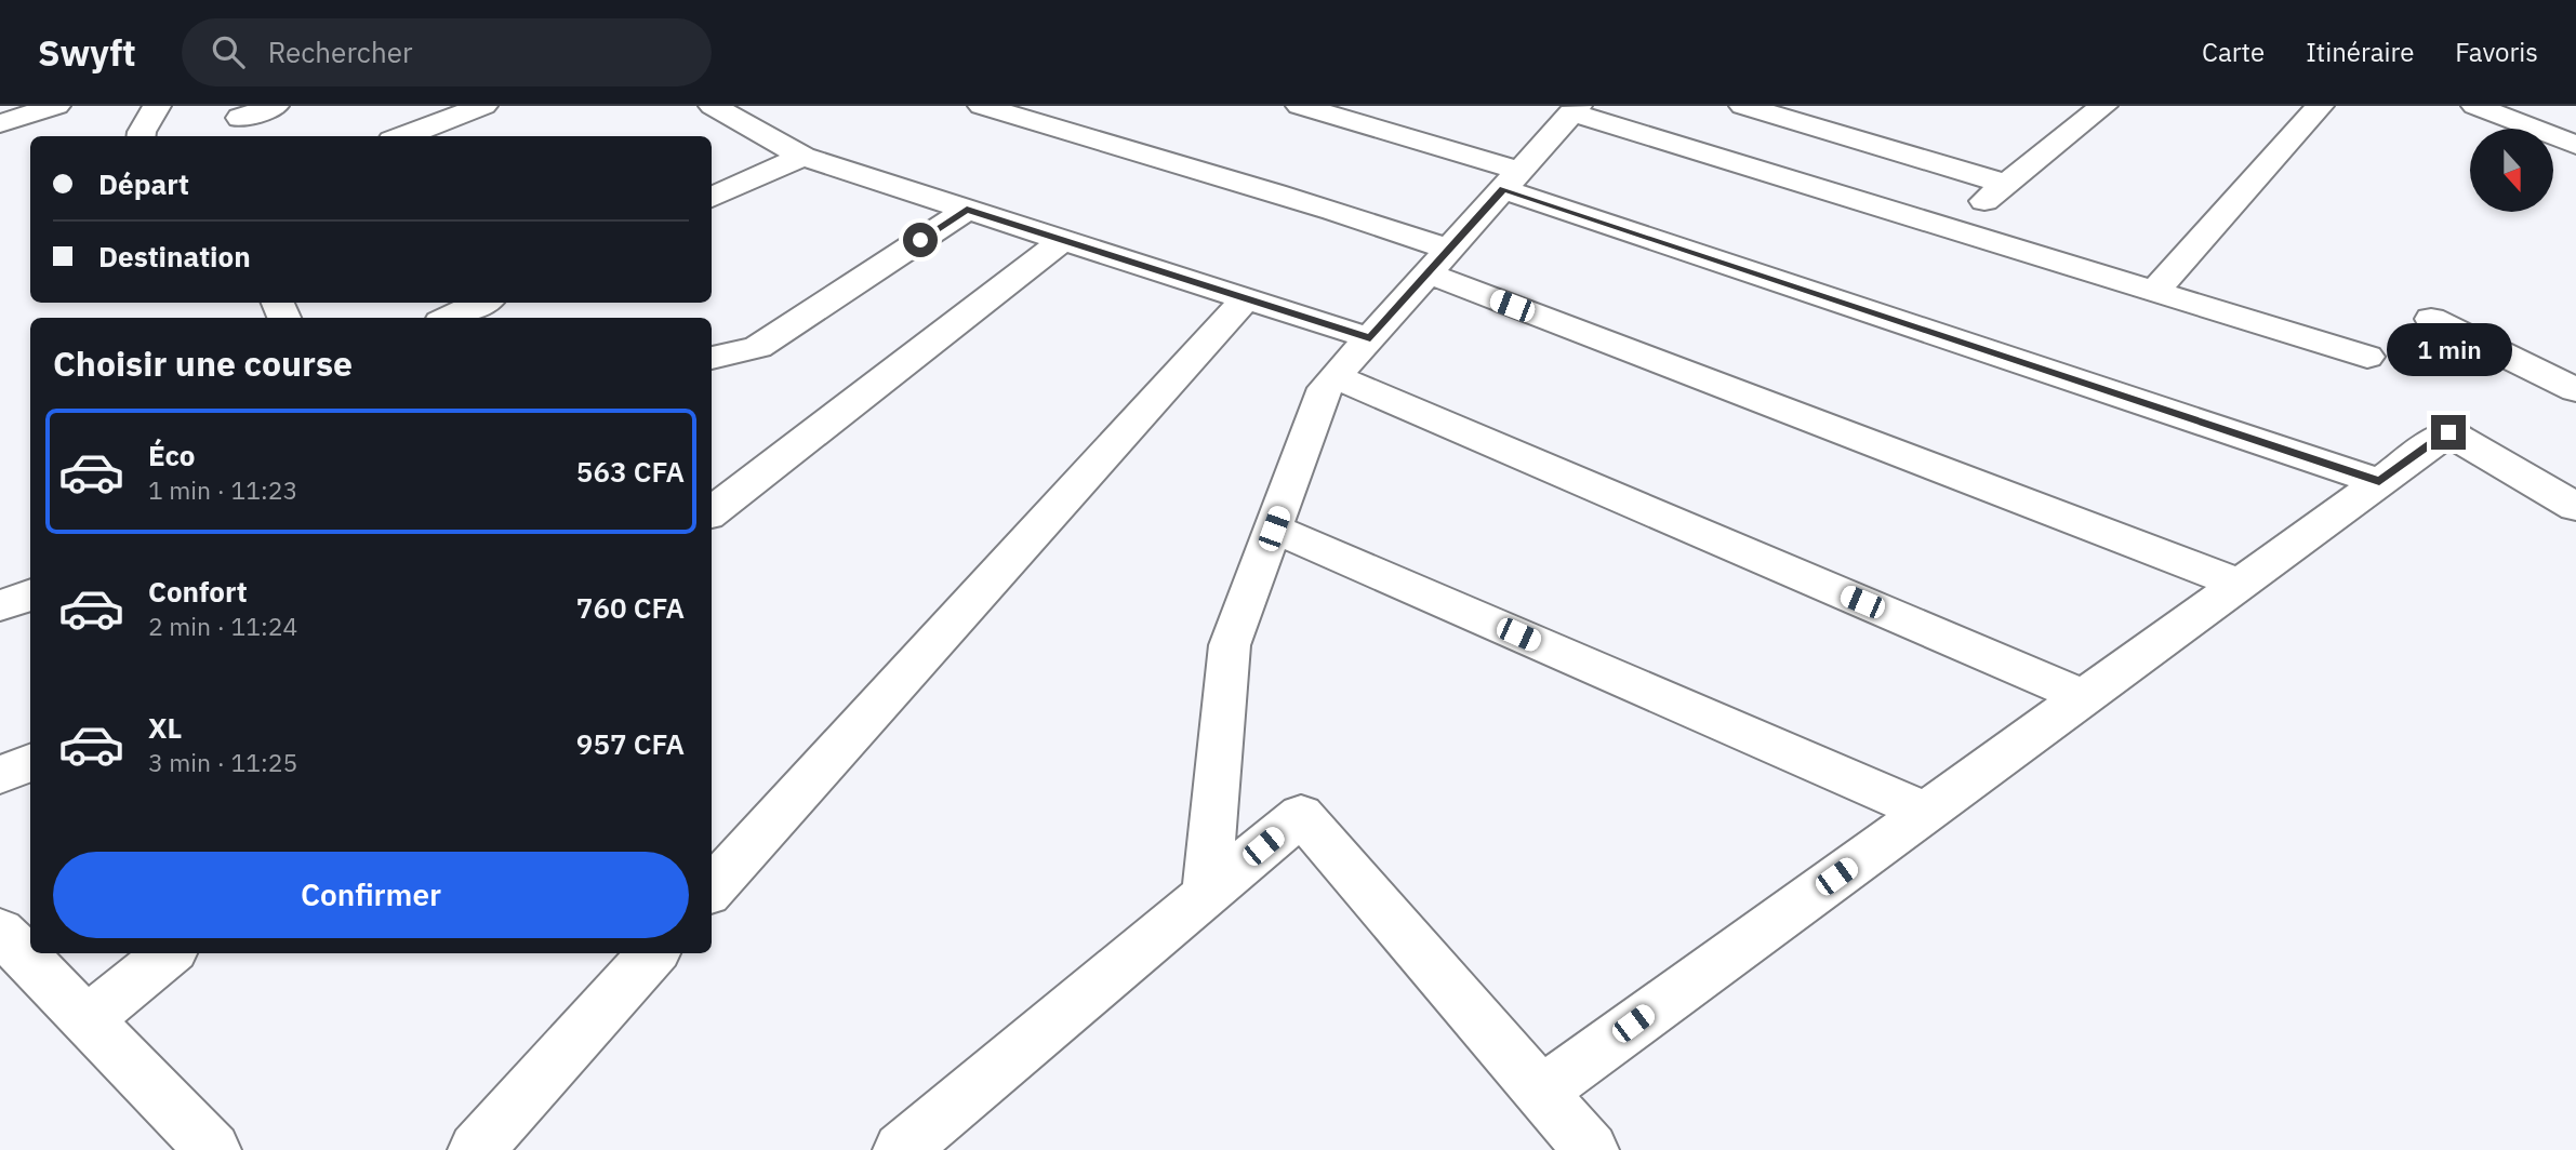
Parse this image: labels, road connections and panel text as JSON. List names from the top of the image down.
{
  "north": "bottom",
  "page": {
    "header": "Swyft",
    "search": "Rechercher",
    "nav": ["Carte", "Itinéraire", "Favoris"],
    "banner": ["Départ", "Destination"],
    "heading": "Choisir une course",
    "bubble": "1 min",
    "list": [
      {
        "name": "Éco",
        "note": "1 min · 11:23",
        "value": "563 CFA"
      },
      {
        "name": "Confort",
        "note": "2 min · 11:24",
        "value": "760 CFA"
      },
      {
        "name": "XL",
        "note": "3 min · 11:25",
        "value": "957 CFA"
      }
    ],
    "buttons": "Confirmer"
  }
}
